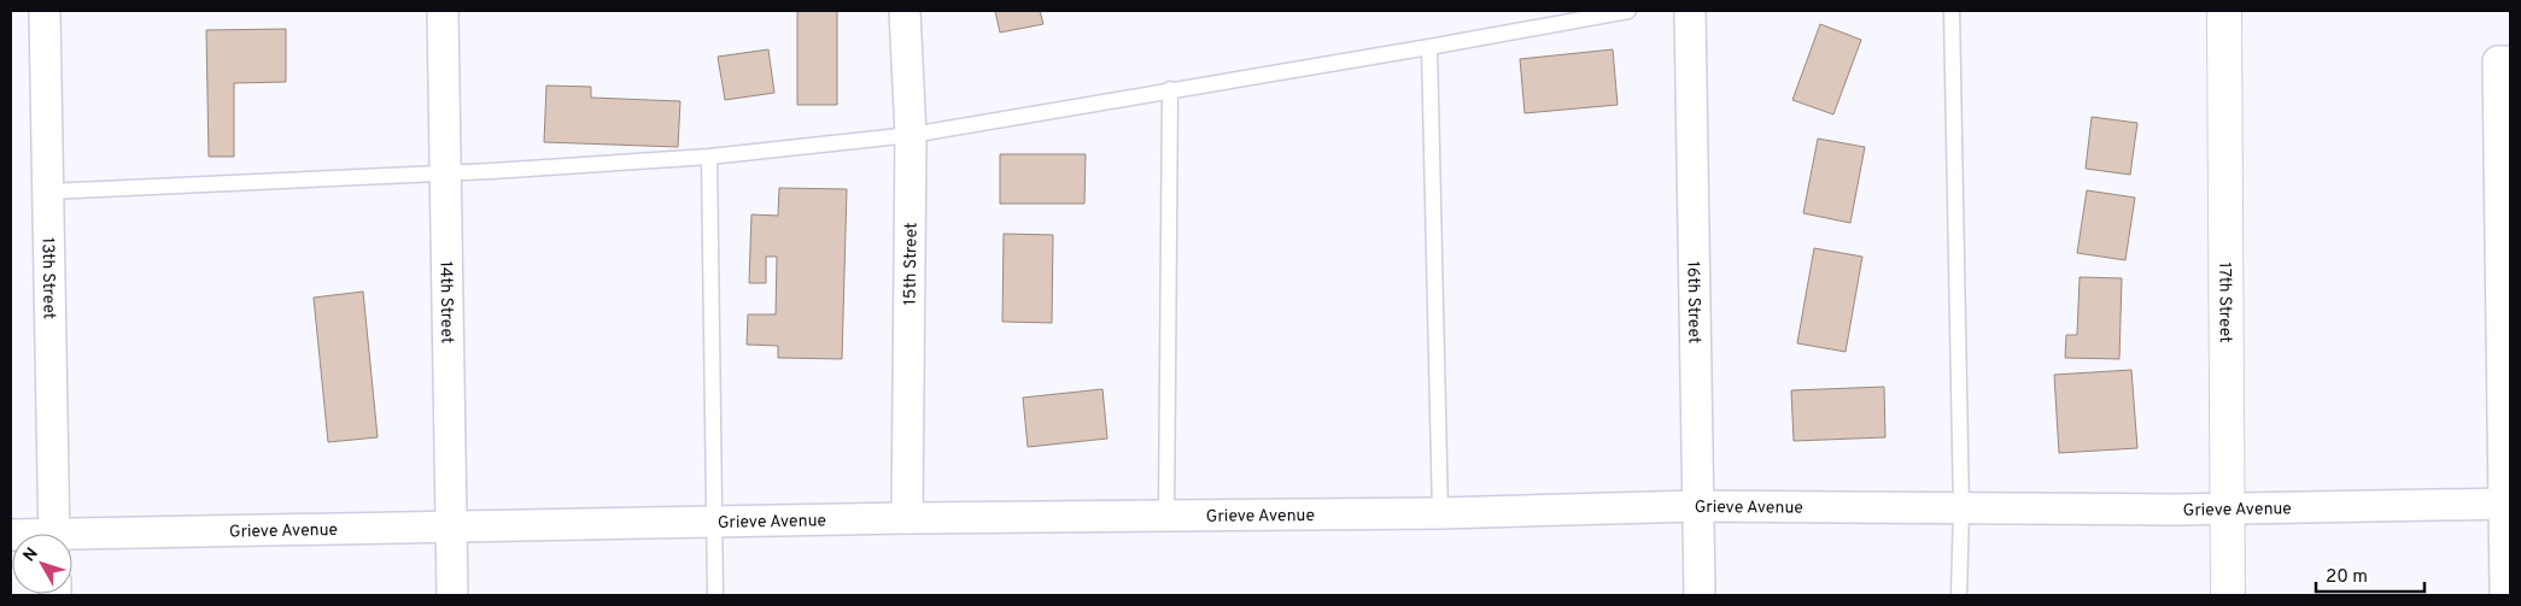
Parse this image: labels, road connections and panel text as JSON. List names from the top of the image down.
{
  "streets": {
    "street": [
      "15th Street",
      "13th Street",
      "14th Street",
      "16th Street",
      "17th Street",
      "Grieve Avenue"
    ]
  },
  "crossings": [
    ["15th Street", "Grieve Avenue"],
    ["14th Street", "Grieve Avenue"],
    ["16th Street", "Grieve Avenue"],
    ["17th Street", "Grieve Avenue"]
  ],
  "scale_bar": "20 m",
  "north": "top left"
}
